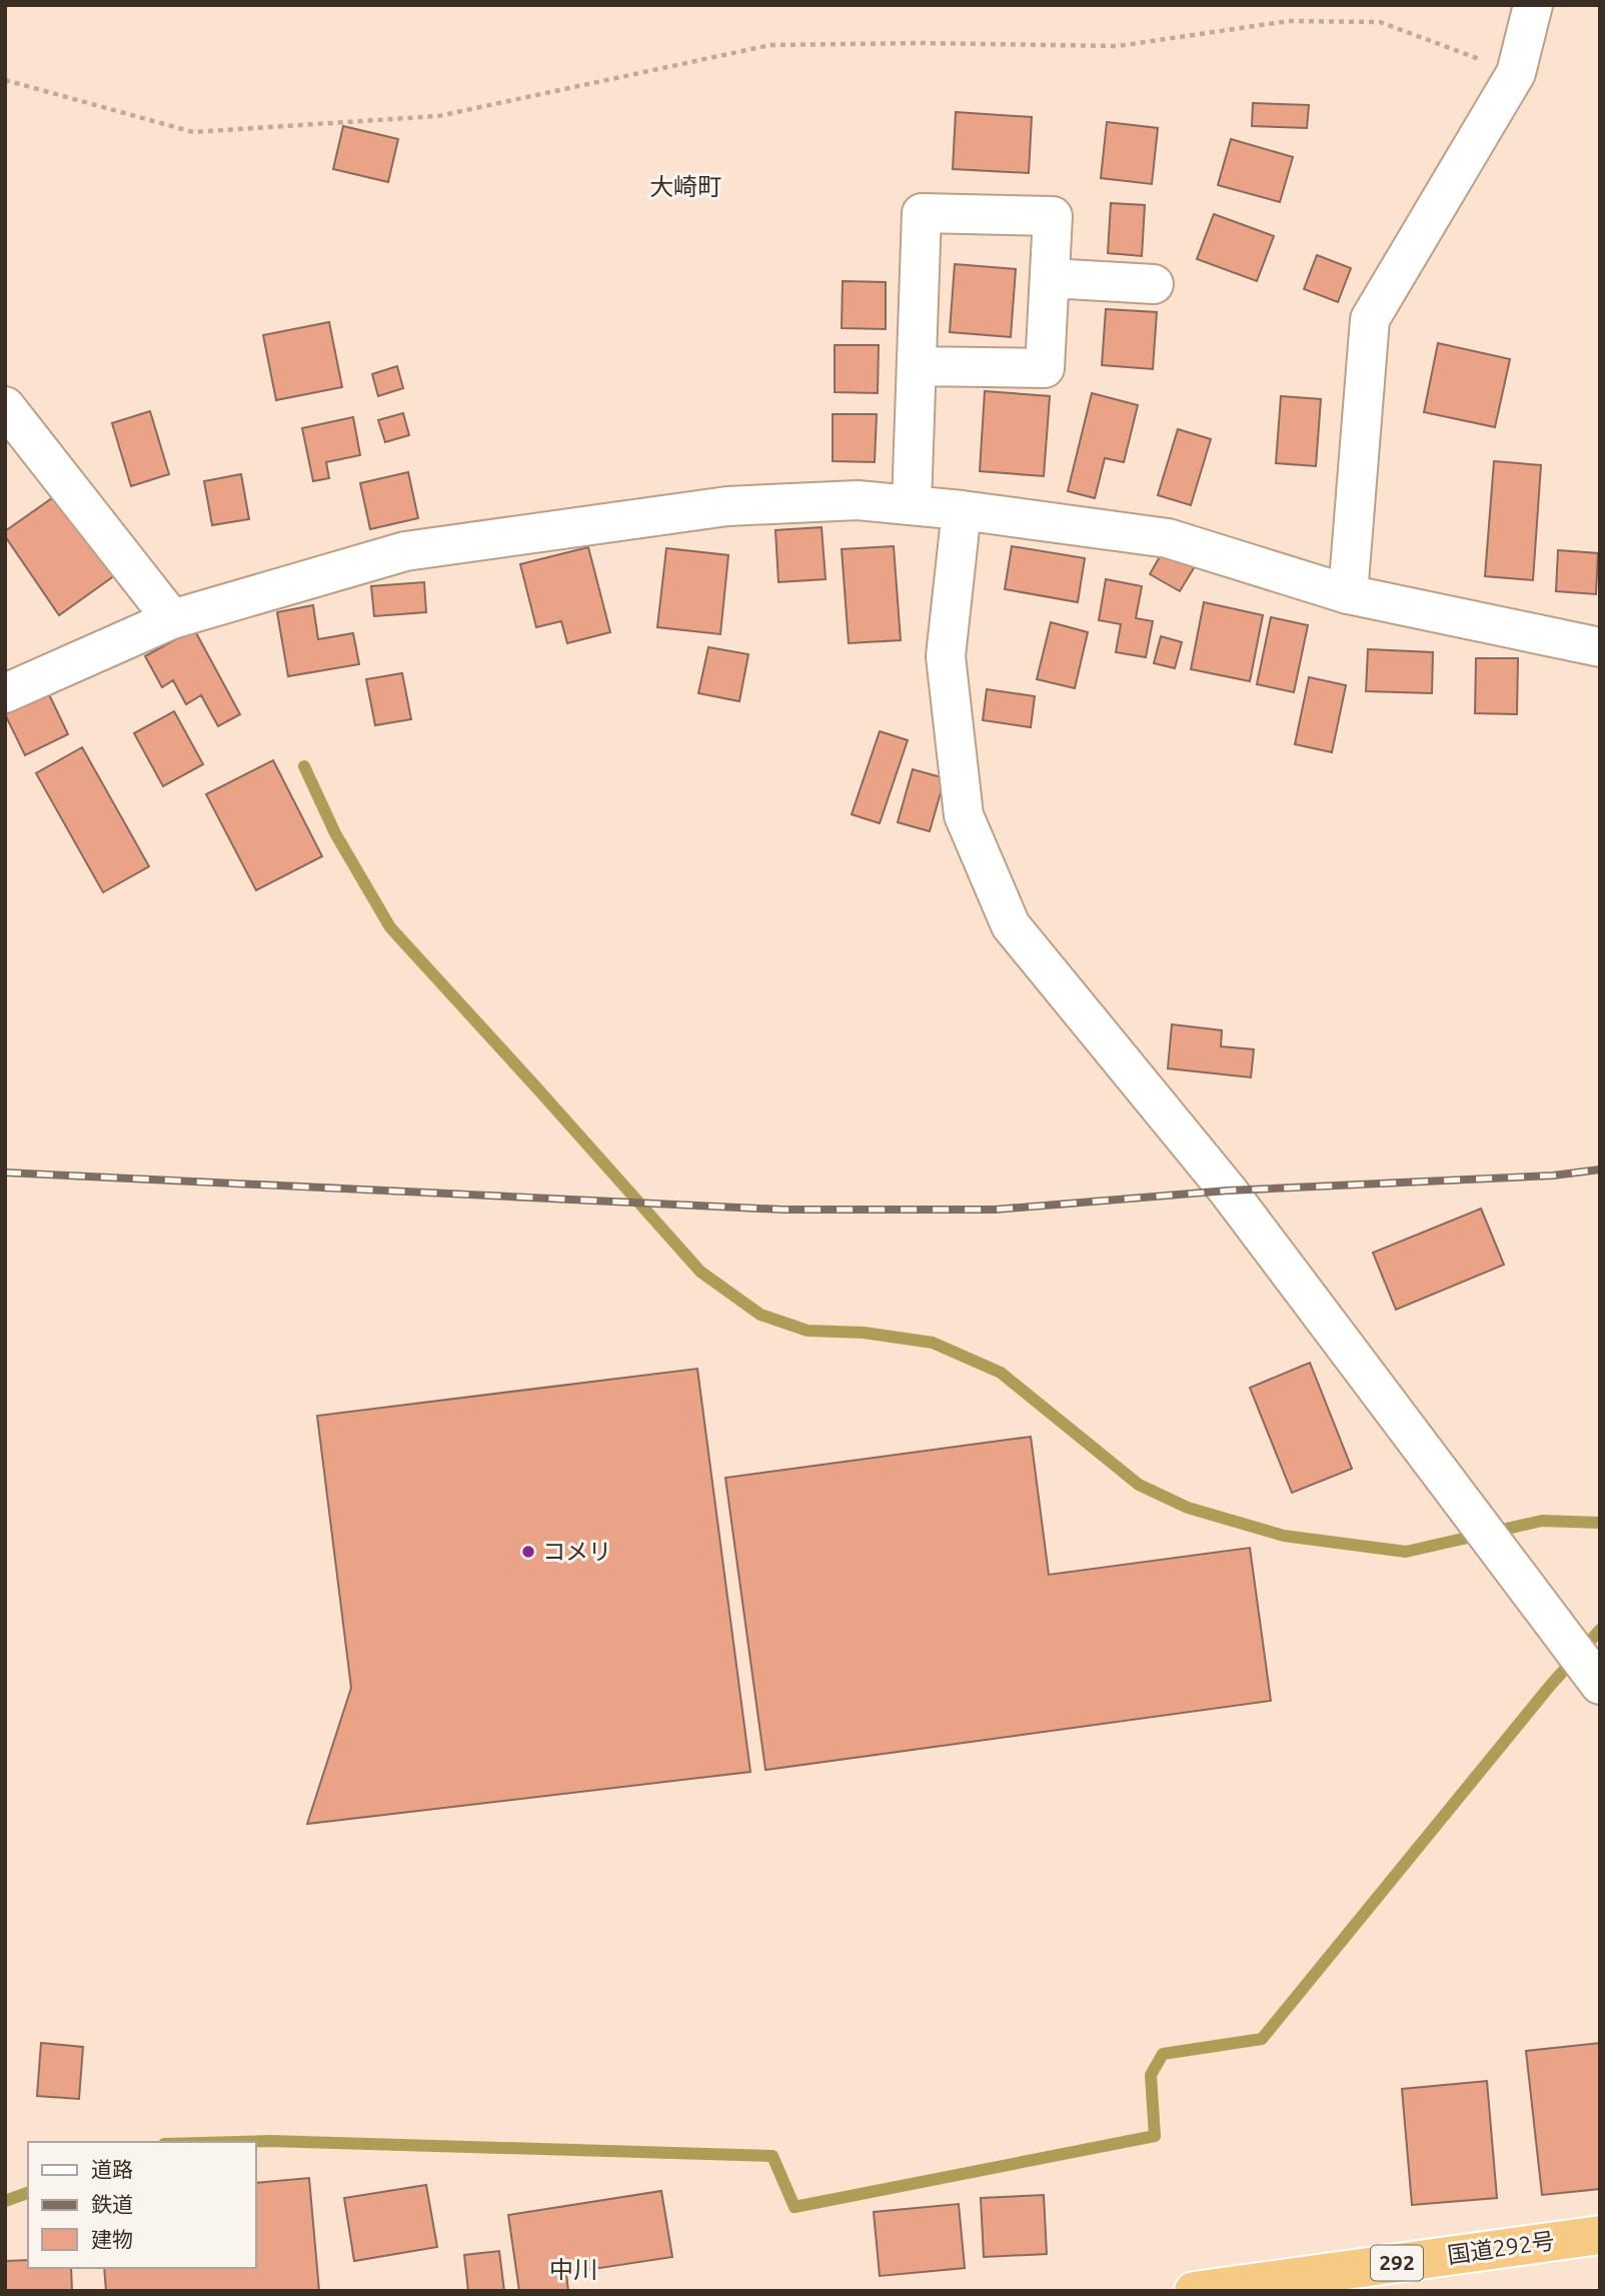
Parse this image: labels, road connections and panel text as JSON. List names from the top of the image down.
{
  "streets": {
    "highway": ["国道292号", "292"]
  },
  "districts": ["大崎町", "中川"],
  "places": ["コメリ"],
  "legend": ["道路", "鉄道", "建物"]
}
